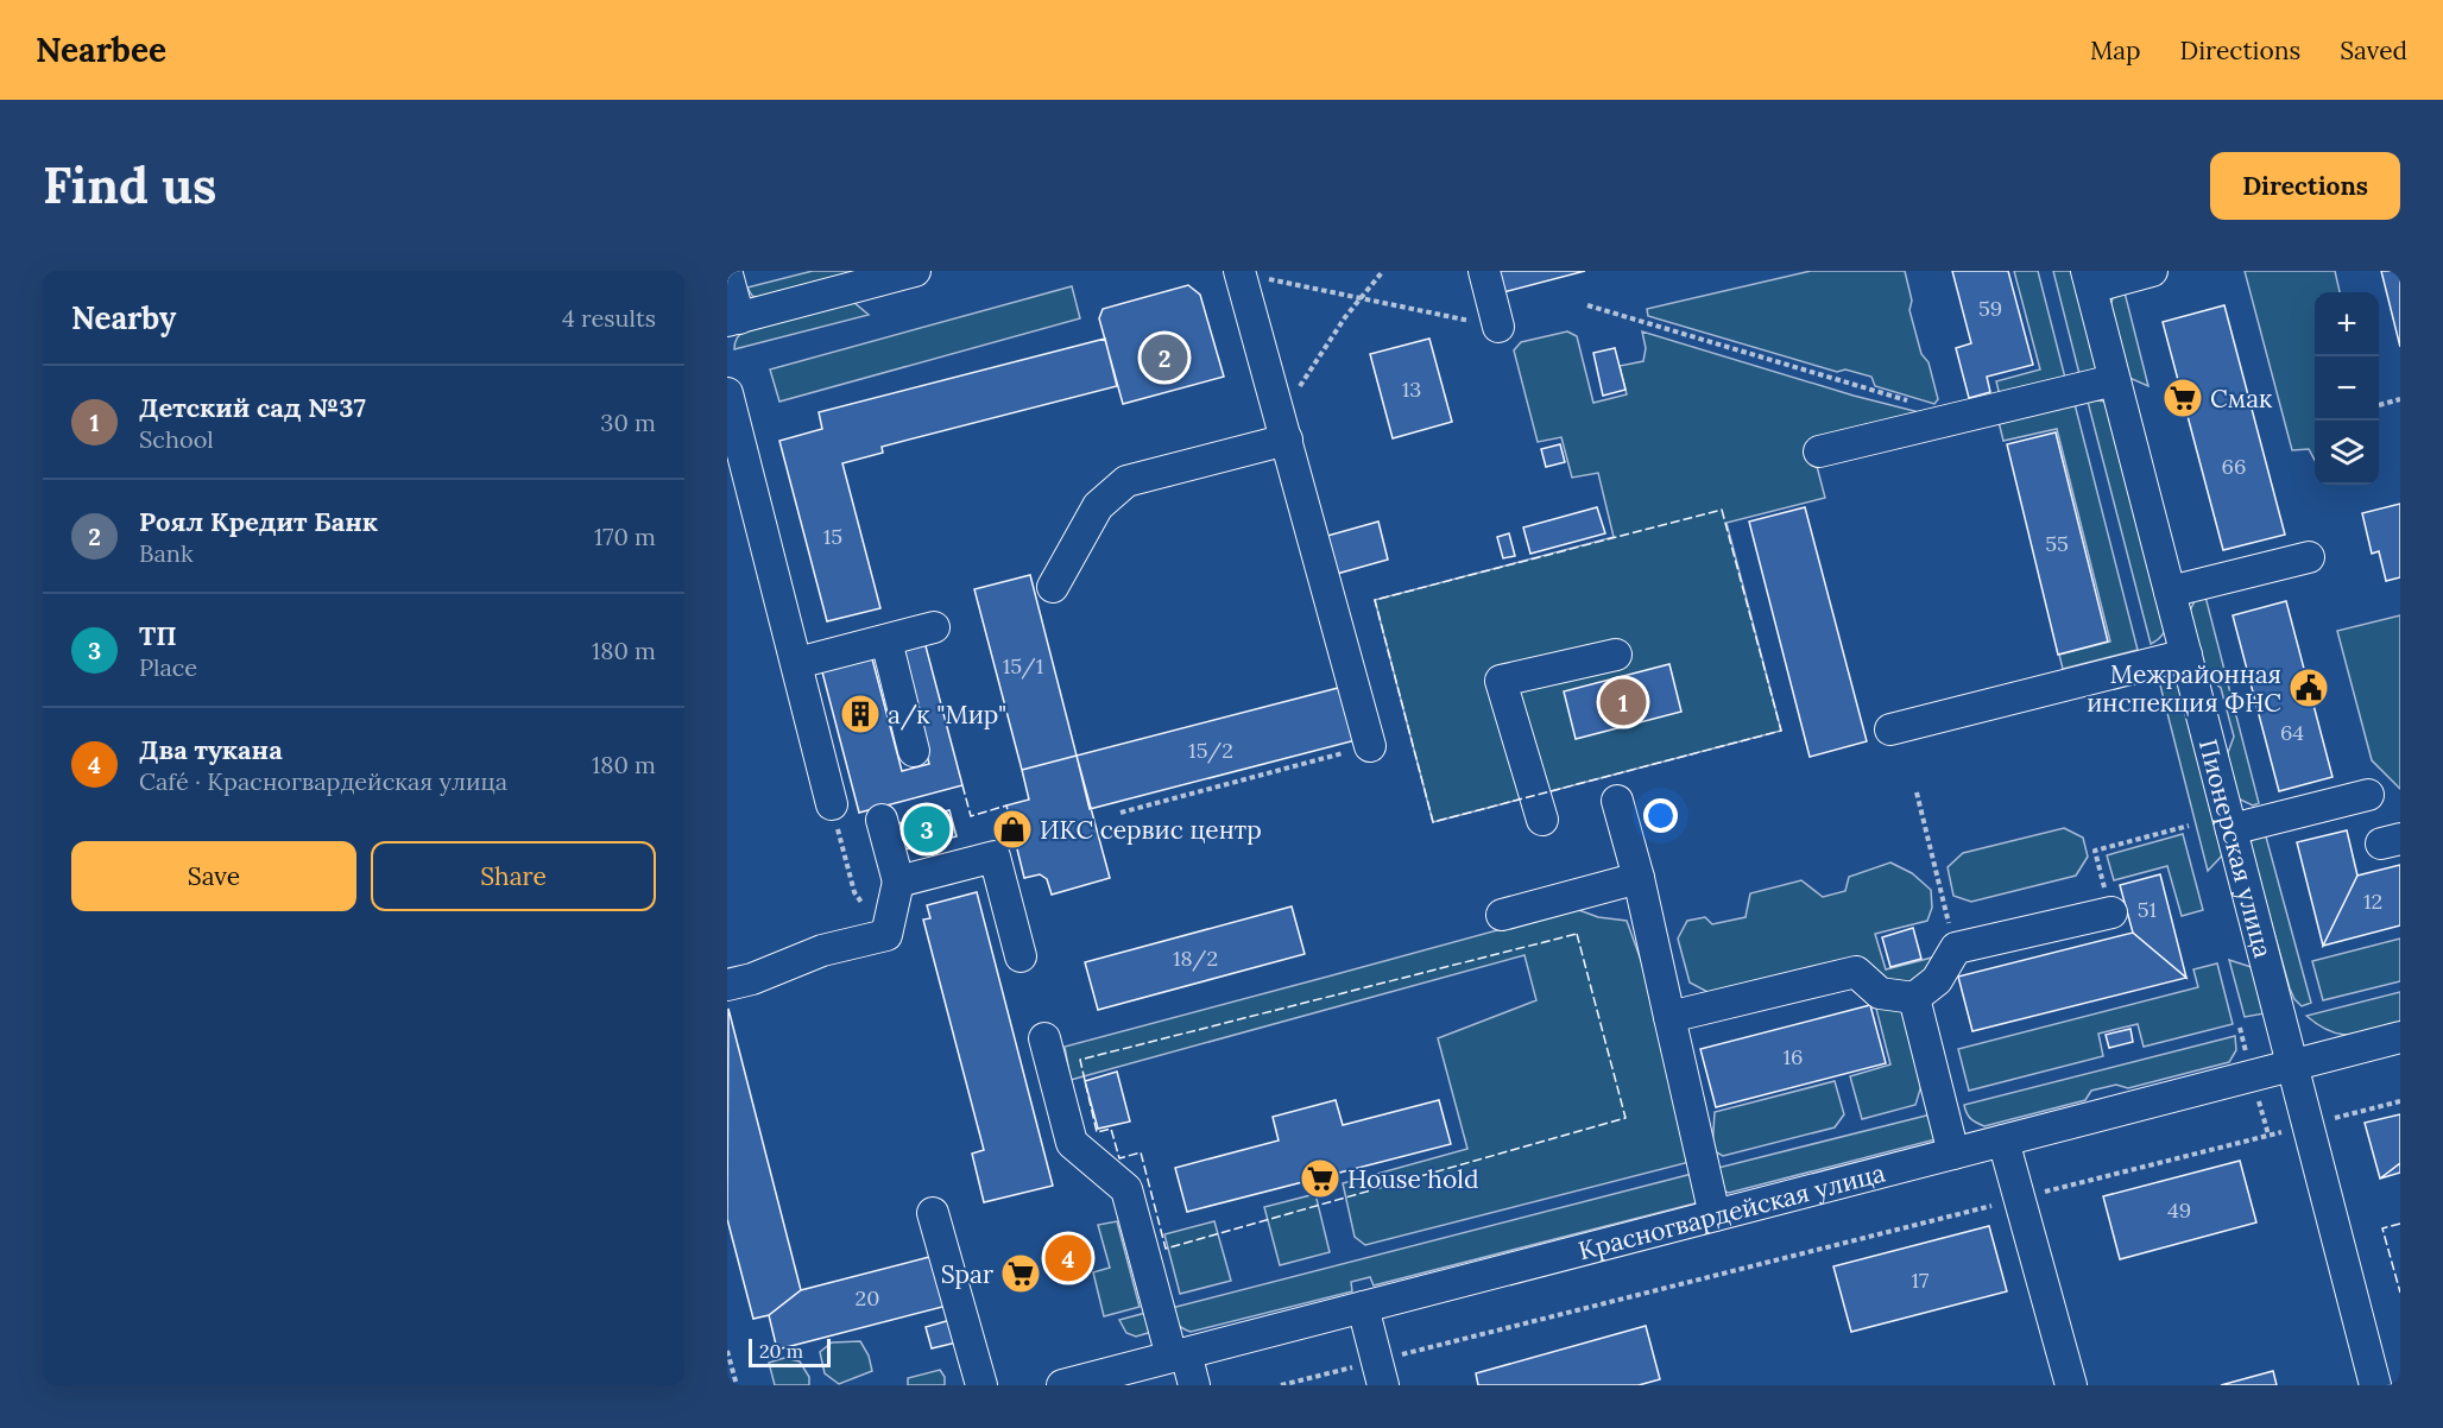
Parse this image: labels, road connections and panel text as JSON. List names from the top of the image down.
{
  "streets": {
    "street": ["Пионерская улица", "Красногвардейская улица"]
  },
  "crossings": [
    ["Пионерская улица", "Красногвардейская улица"]
  ],
  "places": {
    "supermarket": ["Смак", "House hold", "Spar"],
    "public building": ["Межрайонная инспекция ФНС"],
    "building": ["а/к \"Мир\""],
    "shop": ["ИКС сервис центр"]
  },
  "house_numbers": [
    "59",
    "13",
    "66",
    "15",
    "55",
    "15/1",
    "64",
    "15/2",
    "12",
    "51",
    "18/2",
    "16",
    "49",
    "17",
    "20"
  ],
  "scale_bar": "20 m",
  "page": {
    "header": "Nearbee",
    "nav": ["Map", "Directions", "Saved"],
    "buttons": [
      "Directions",
      ["Save", "Share"]
    ],
    "title": "Find us",
    "heading": ["Nearby", "4 results"],
    "map_buttons": ["+", "−"],
    "pins": [
      "2",
      "1",
      "3",
      "4"
    ],
    "list": [
      {
        "mark": "1",
        "name": "Детский сад №37",
        "note": "School",
        "value": "30 m"
      },
      {
        "mark": "2",
        "name": "Роял Кредит Банк",
        "note": "Bank",
        "value": "170 m"
      },
      {
        "mark": "3",
        "name": "ТП",
        "note": "Place",
        "value": "180 m"
      },
      {
        "mark": "4",
        "name": "Два тукана",
        "note": "Café · Красногвардейская улица",
        "value": "180 m"
      }
    ],
    "scale": "20 m"
  }
}
